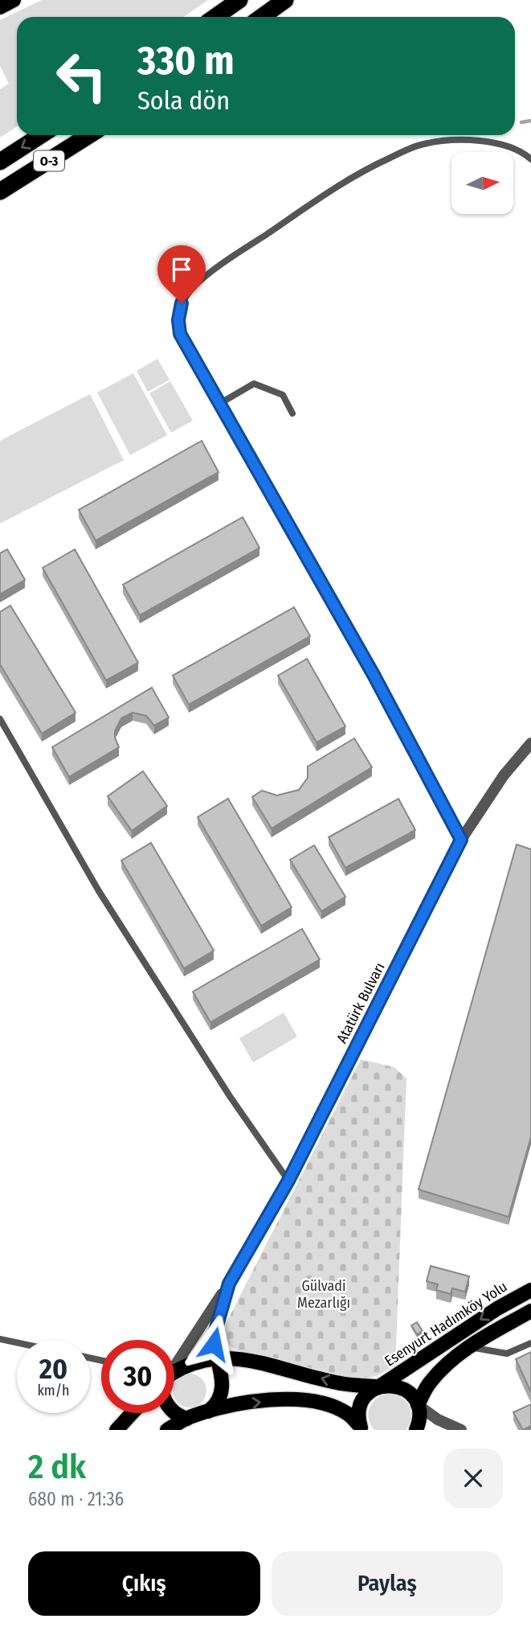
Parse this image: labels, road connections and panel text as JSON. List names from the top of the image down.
{
  "streets": {
    "highway": ["O-3"],
    "main road": ["Atatürk Bulvarı", "Esenyurt Hadımköy Yolu"]
  },
  "crossings": [
    ["Atatürk Bulvarı", "Esenyurt Hadımköy Yolu"]
  ],
  "parks": ["Gülvadi Mezarlığı"],
  "north": "right",
  "page": {
    "turn": ["330 m", "Sola dön"],
    "speed": "20 km/h",
    "limit": "30",
    "heading": ["2 dk", "680 m · 21:36"],
    "buttons": ["Çıkış", "Paylaş"]
  }
}
